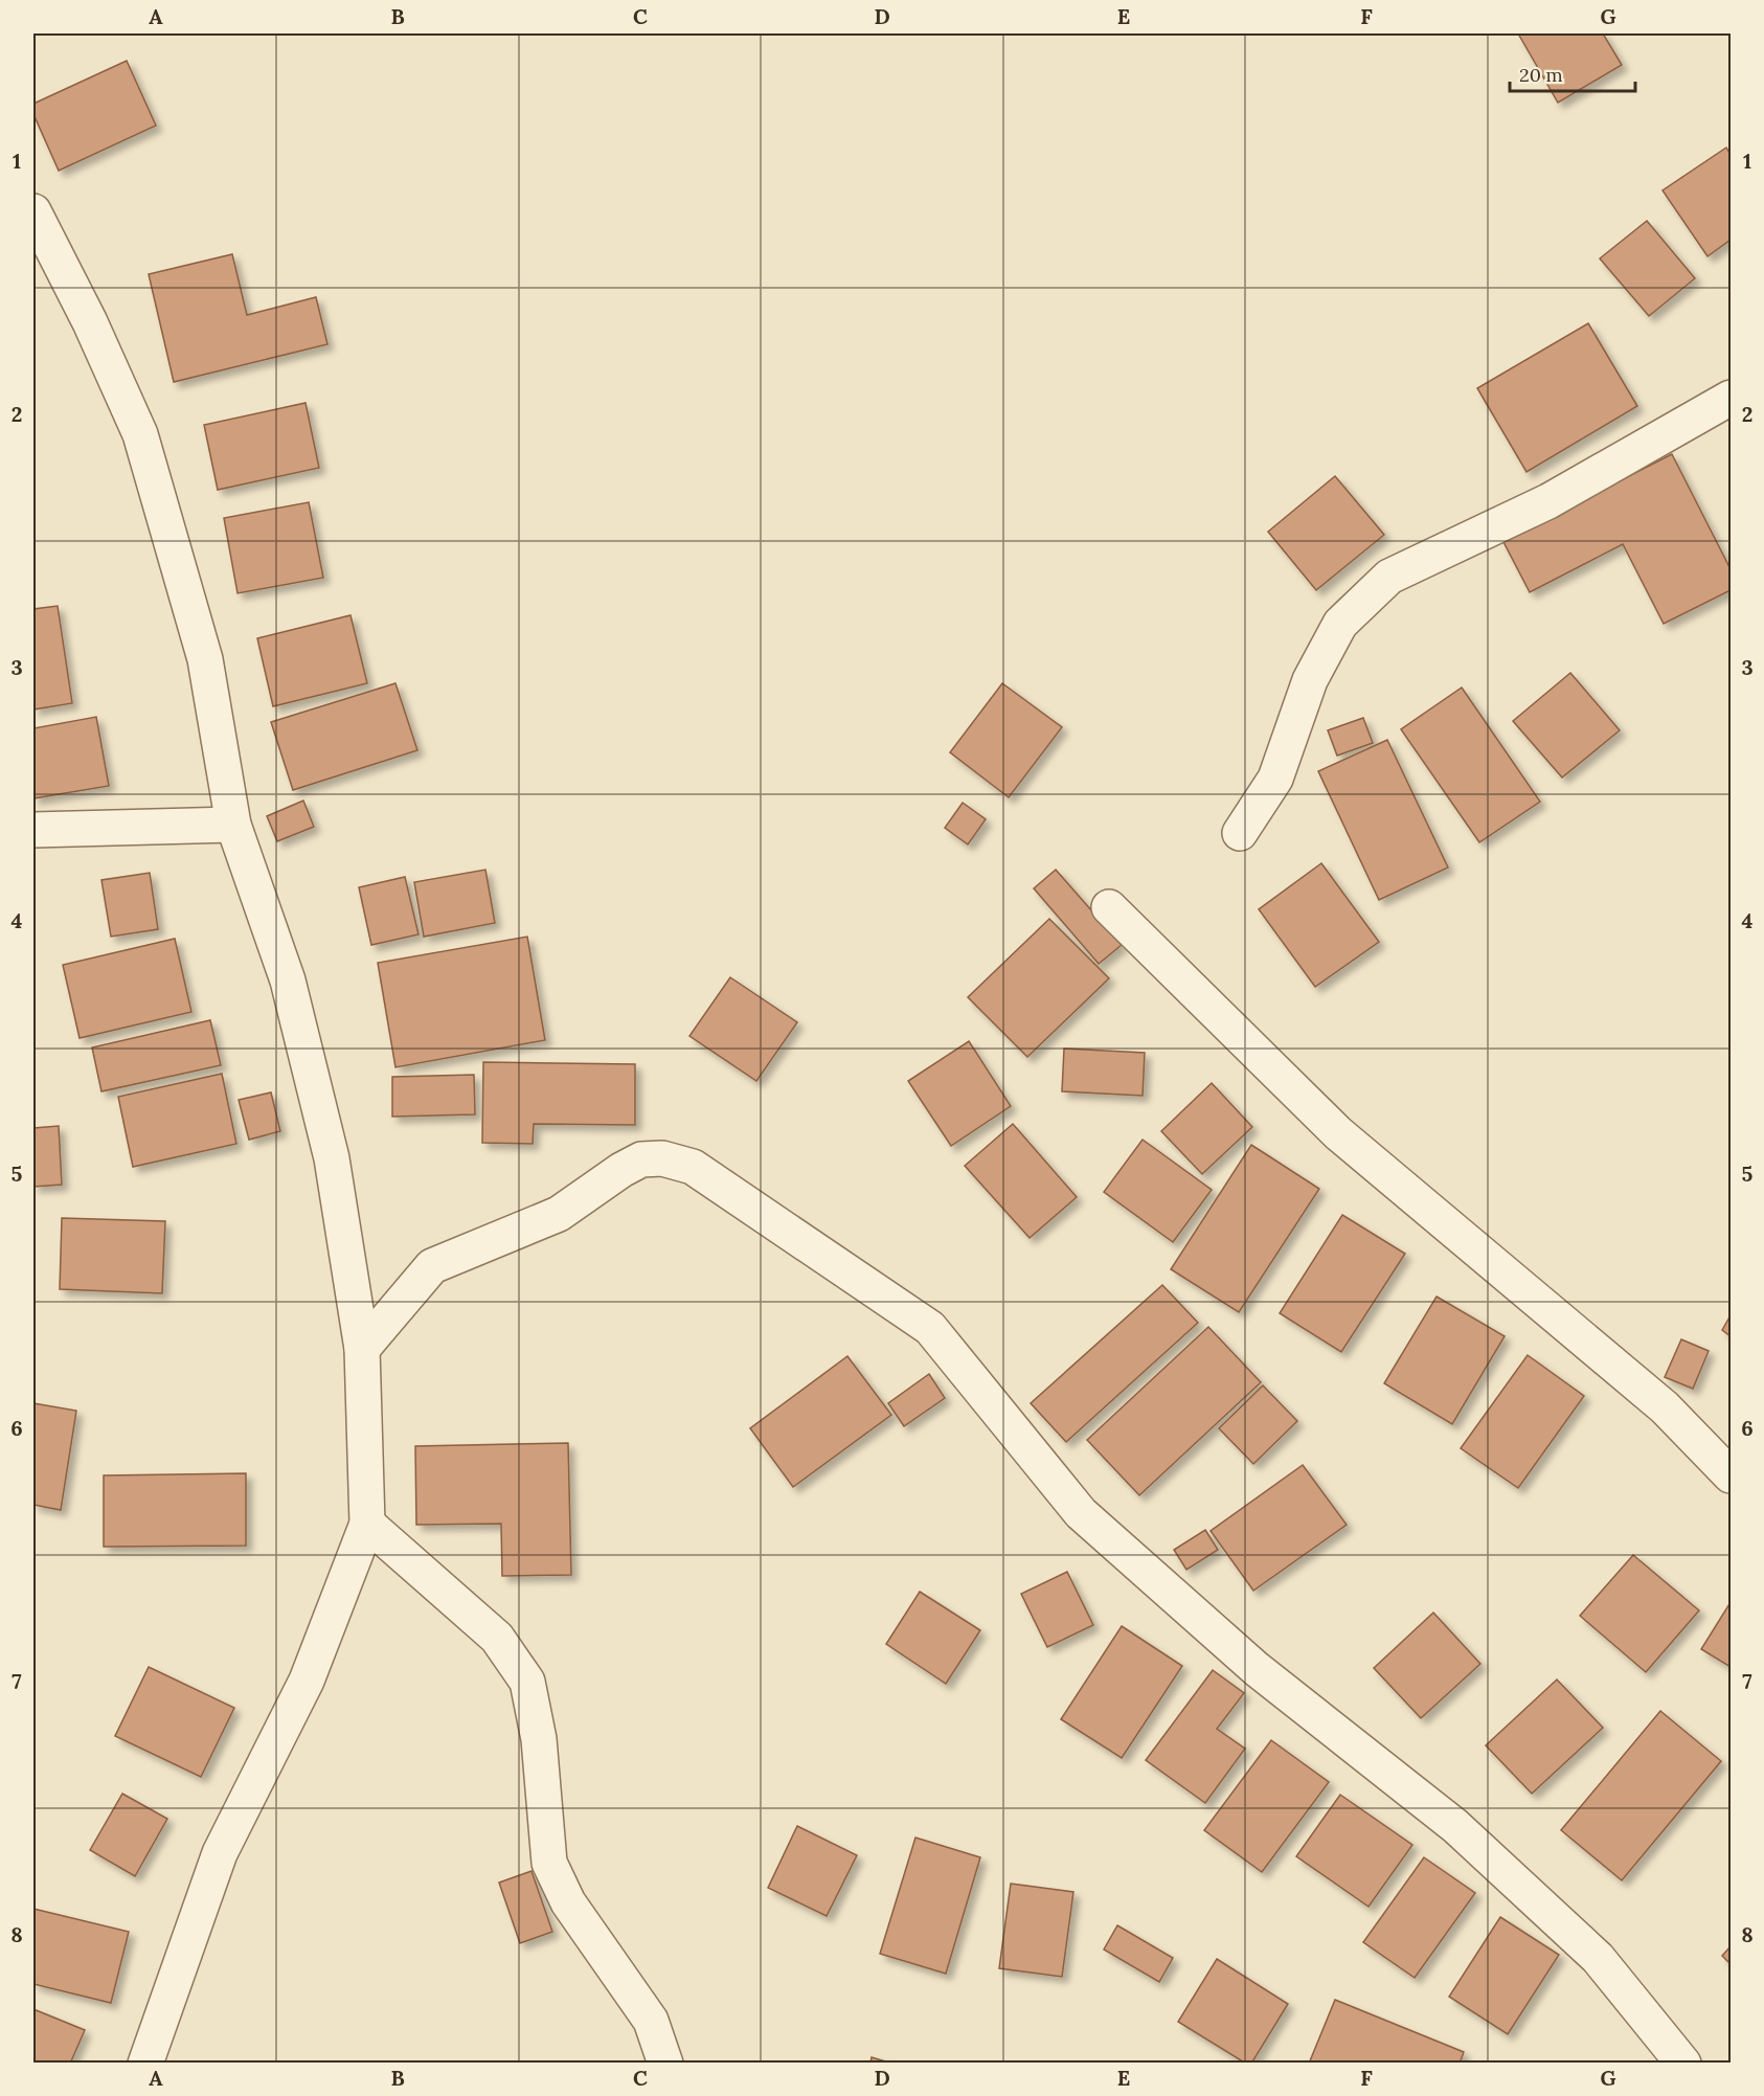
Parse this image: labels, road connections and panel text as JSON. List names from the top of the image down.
{
  "scale_bar": "20 m",
  "grid": {
    "columns": [
      "A",
      "B",
      "C",
      "D",
      "E",
      "F",
      "G"
    ],
    "rows": [
      "1",
      "2",
      "3",
      "4",
      "5",
      "6",
      "7",
      "8"
    ]
  }
}
